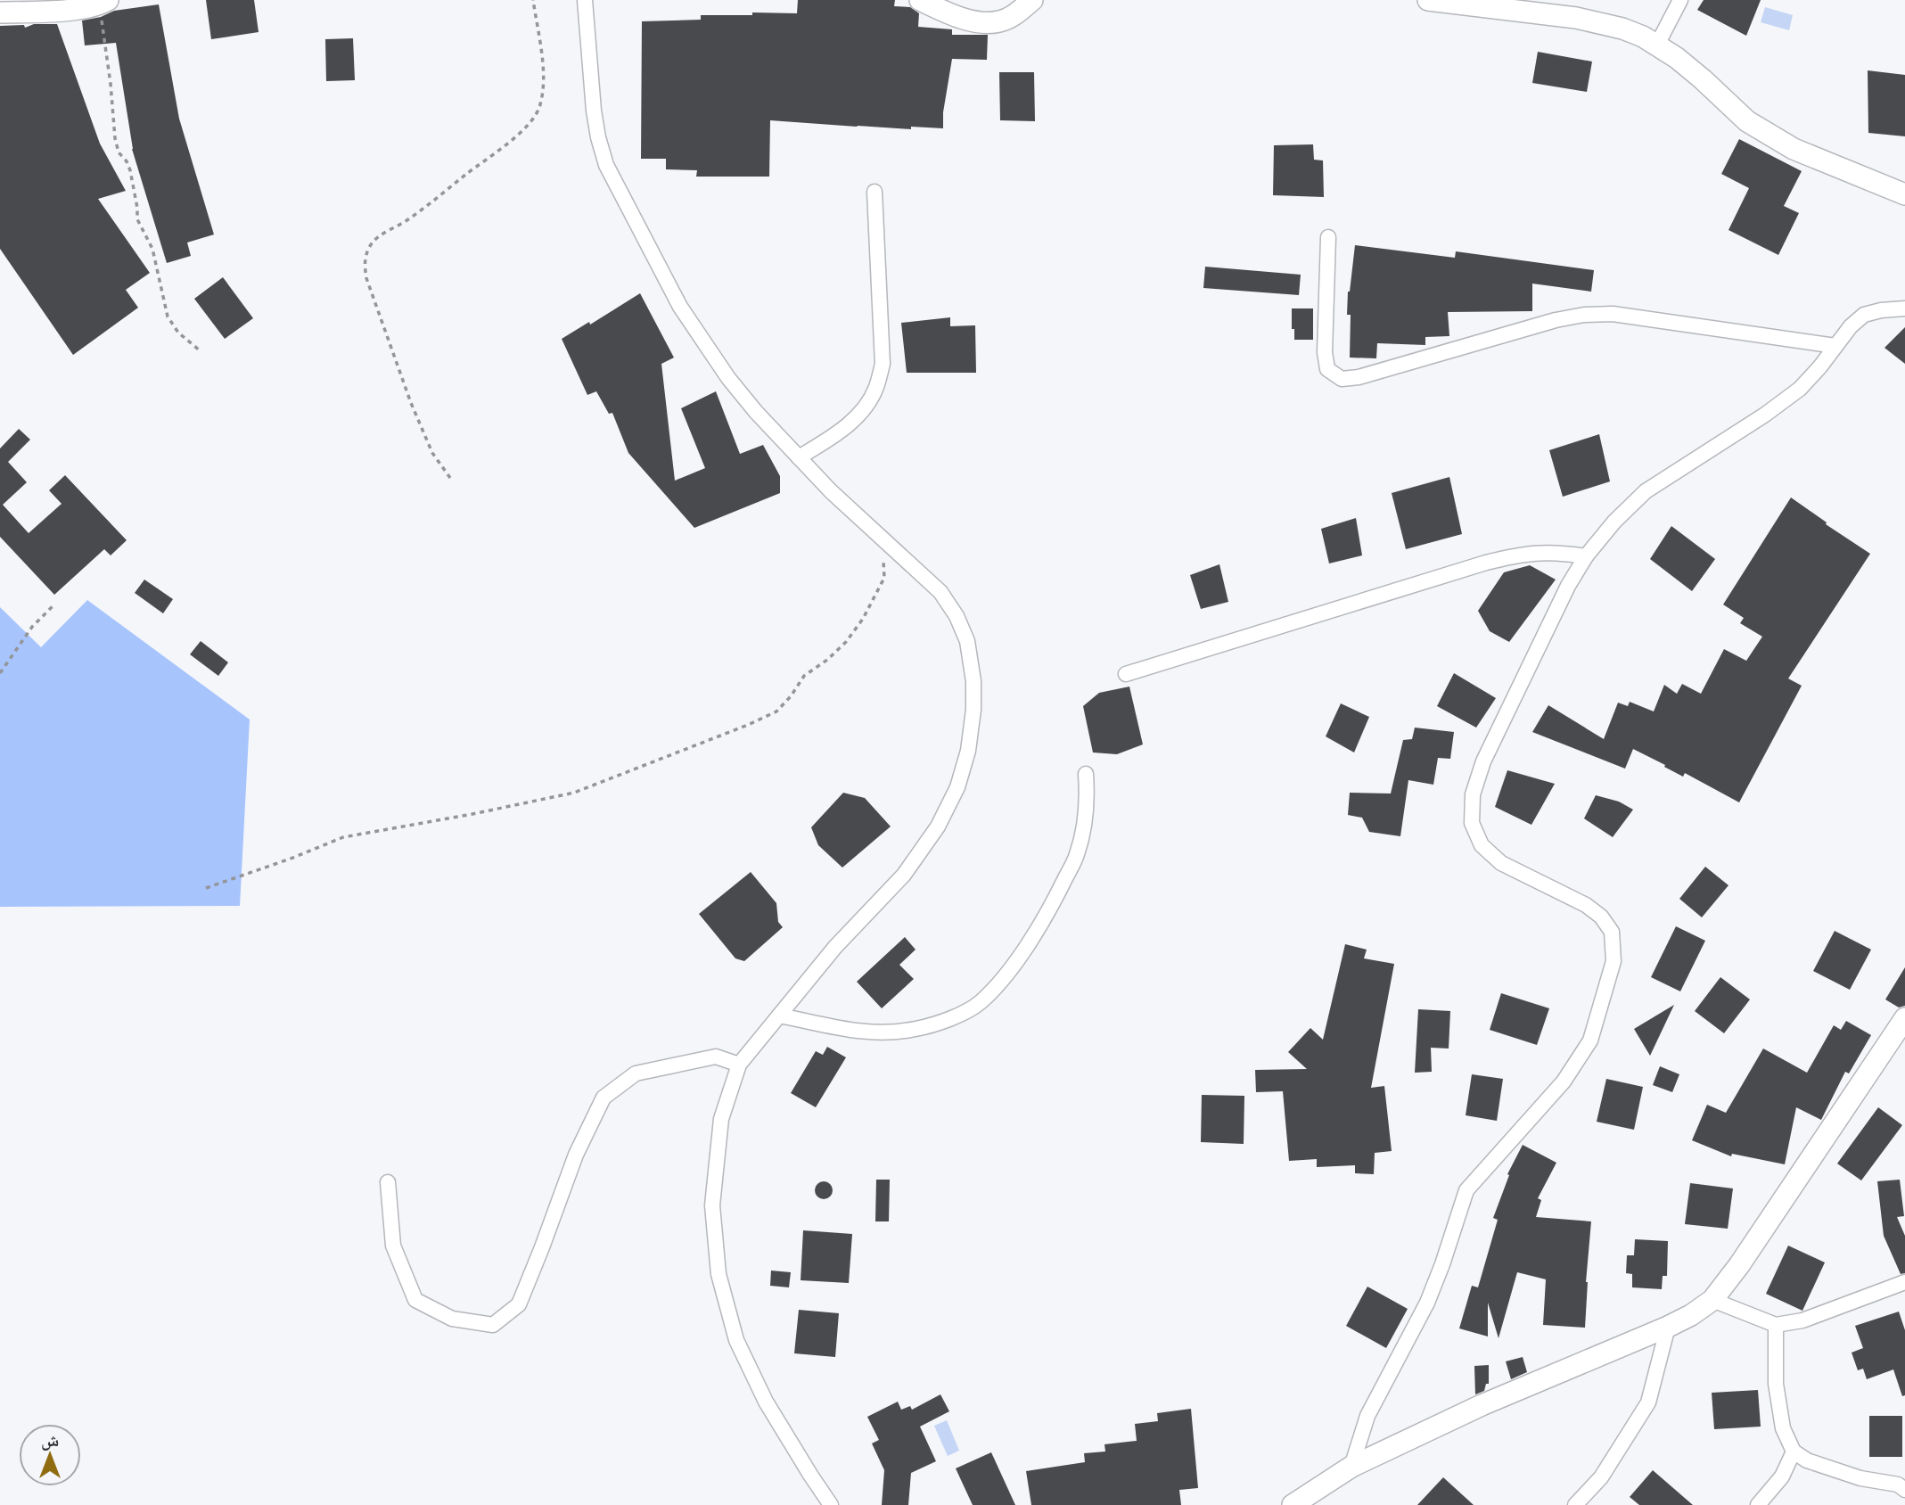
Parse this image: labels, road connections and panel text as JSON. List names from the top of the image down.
{
  "north": "top"
}
